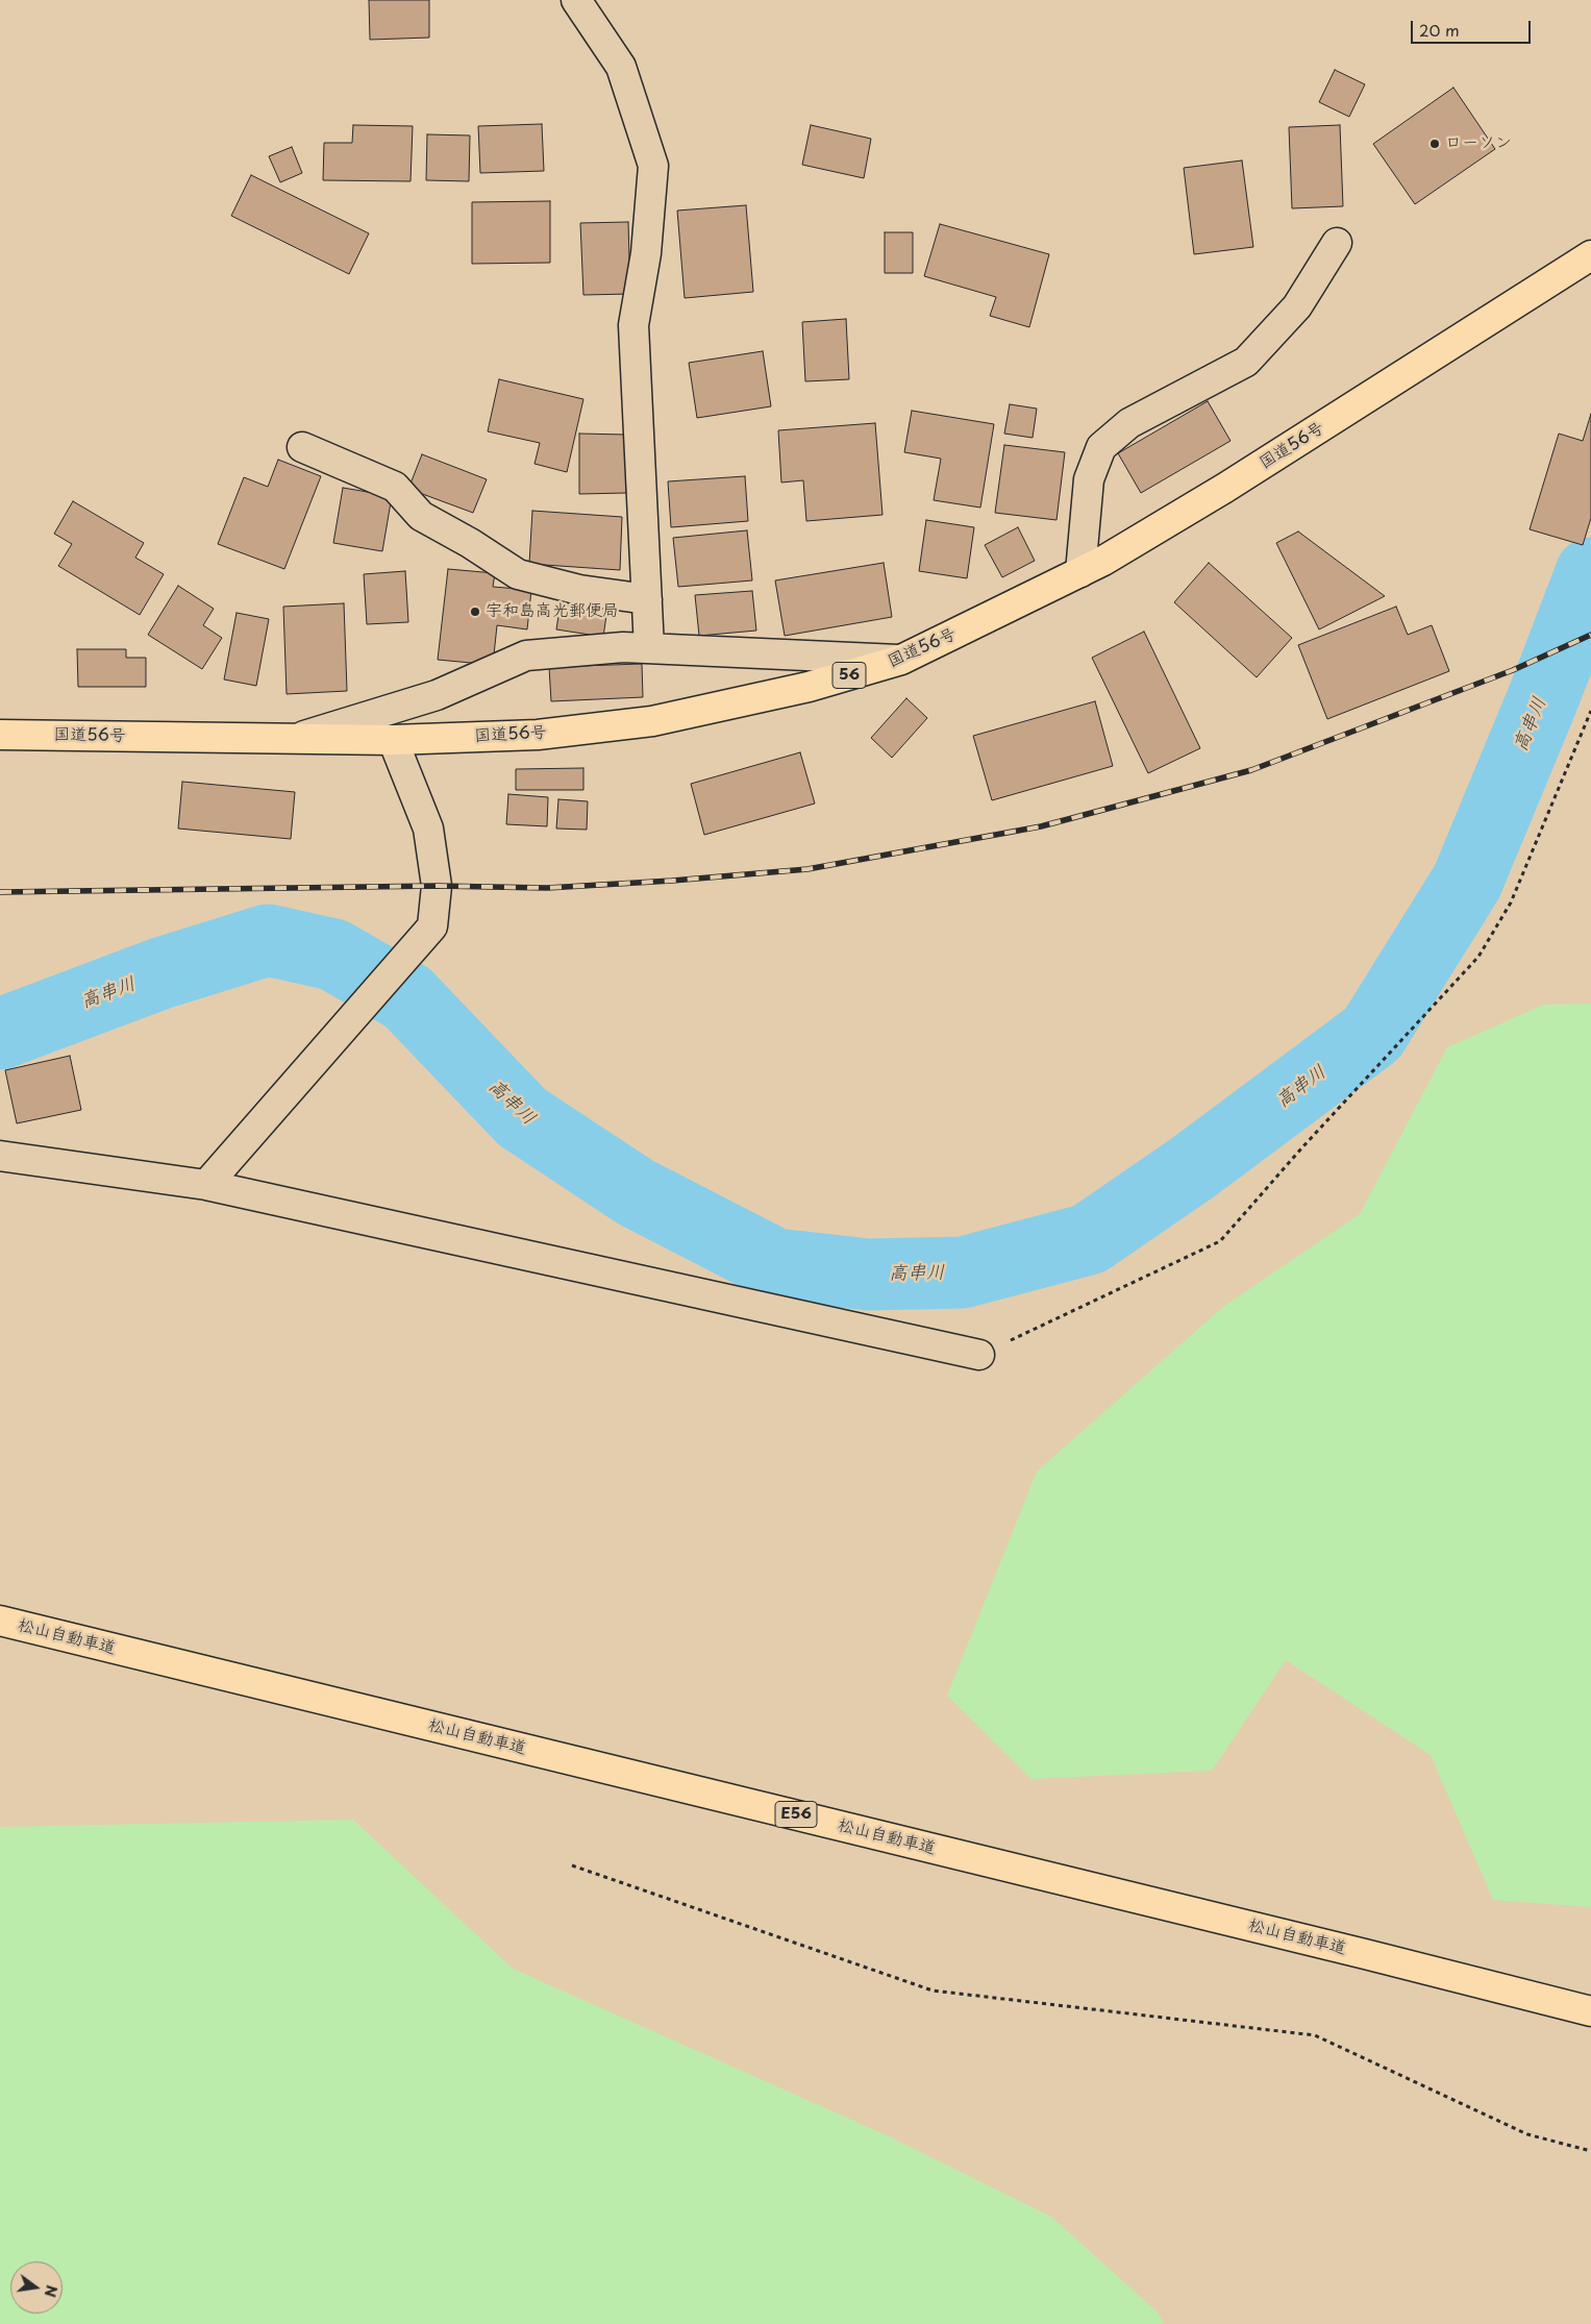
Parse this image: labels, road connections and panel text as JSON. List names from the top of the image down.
{
  "streets": {
    "highway": [
      "国道56号",
      "56",
      "松山自動車道",
      "E56"
    ]
  },
  "water": ["高串川"],
  "places": ["ローソン", "宇和島高光郵便局"],
  "scale_bar": "20 m",
  "north": "right"
}
